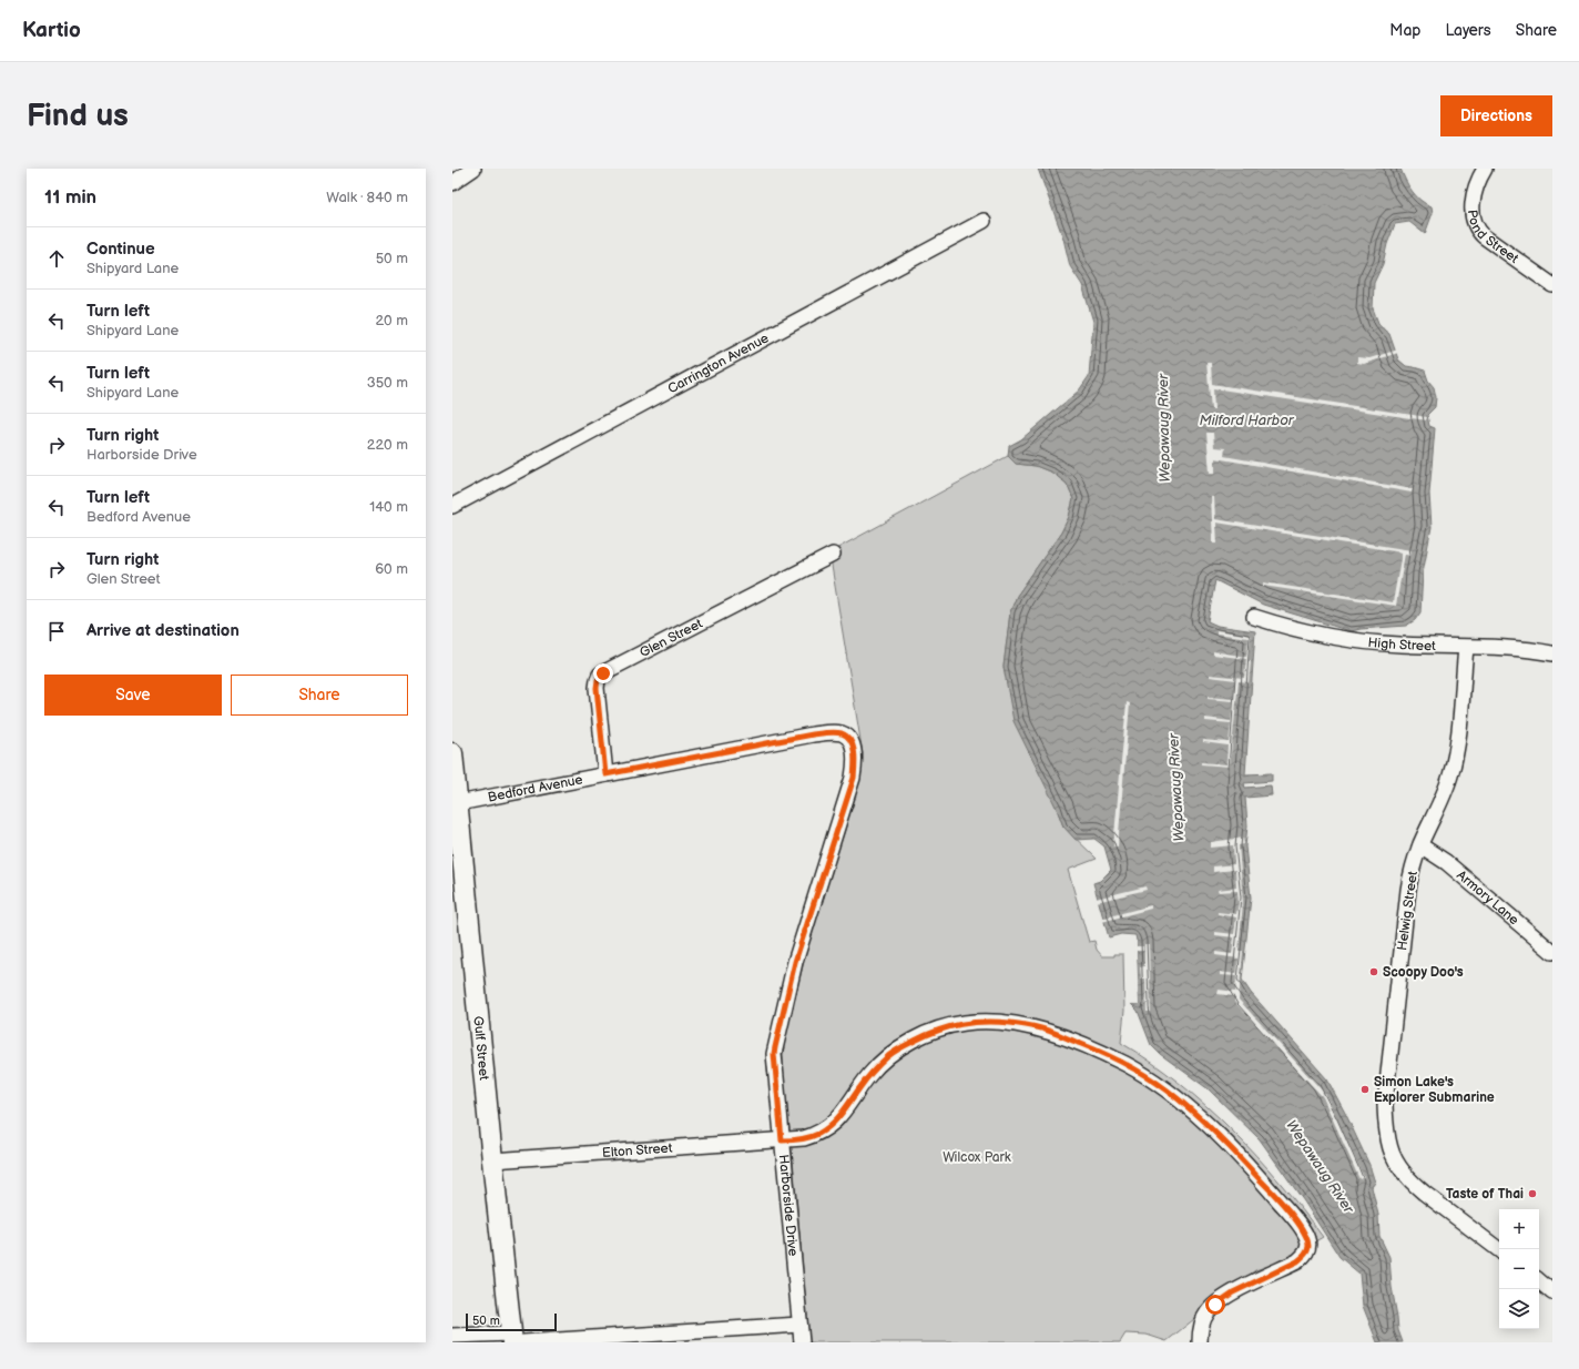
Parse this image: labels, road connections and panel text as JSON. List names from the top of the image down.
{
  "streets": {
    "main road": ["Gulf Street"],
    "street": [
      "Pond Street",
      "Carrington Avenue",
      "Glen Street",
      "High Street",
      "Bedford Avenue",
      "Armory Lane",
      "Helwig Street",
      "Elton Street",
      "Harborside Drive"
    ]
  },
  "crossings": [
    ["Glen Street", "Bedford Avenue"],
    ["High Street", "Helwig Street"],
    ["Bedford Avenue", "Gulf Street"],
    ["Bedford Avenue", "Harborside Drive"],
    ["Armory Lane", "Helwig Street"],
    ["Gulf Street", "Elton Street"],
    ["Elton Street", "Harborside Drive"]
  ],
  "water": ["Milford Harbor", "Wepawaug River"],
  "parks": ["Wilcox Park"],
  "places": ["Scoopy Doo's", "Simon Lake's Explorer Submarine", "Taste of Thai"],
  "scale_bar": "50 m",
  "page": {
    "header": "Kartio",
    "nav": ["Map", "Layers", "Share"],
    "buttons": [
      "Directions",
      ["Save", "Share"]
    ],
    "title": "Find us",
    "heading": ["11 min", "Walk · 840 m"],
    "list": [
      ["Continue", "Shipyard Lane", "50 m"],
      ["Turn left", "Shipyard Lane", "20 m"],
      ["Turn left", "Shipyard Lane", "350 m"],
      ["Turn right", "Harborside Drive", "220 m"],
      ["Turn left", "Bedford Avenue", "140 m"],
      ["Turn right", "Glen Street", "60 m"],
      "Arrive at destination"
    ],
    "map_buttons": ["+", "−"],
    "scale": "50 m"
  }
}
